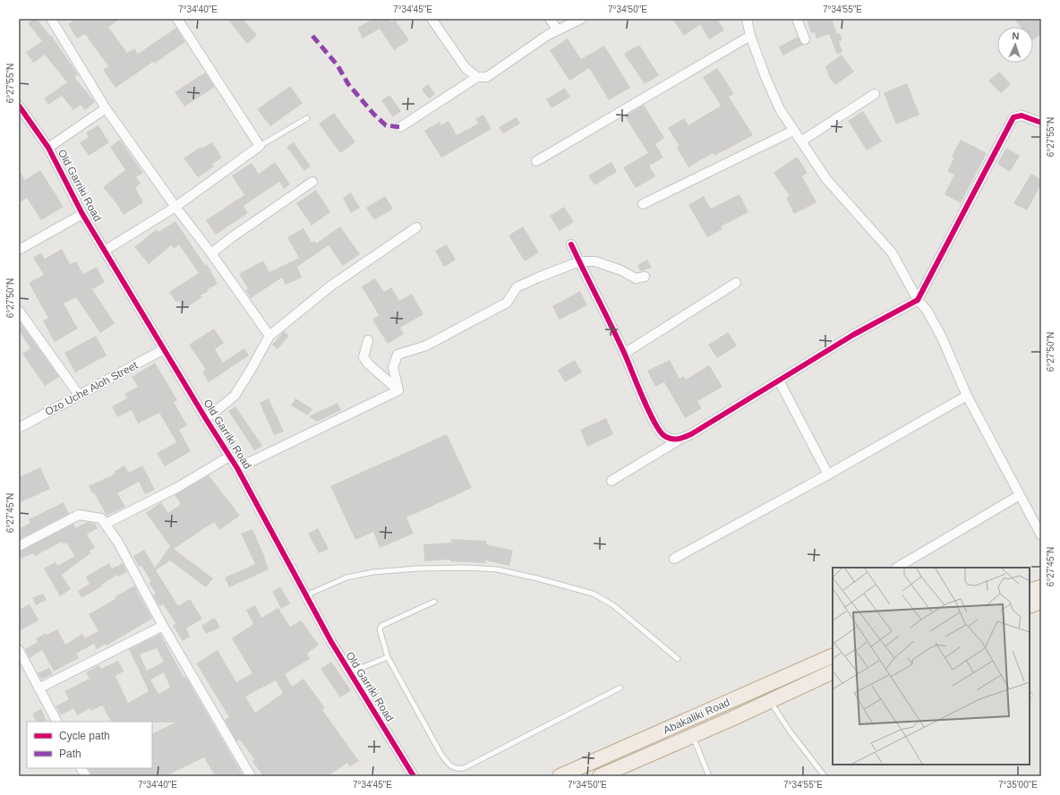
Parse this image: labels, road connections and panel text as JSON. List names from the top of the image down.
{
  "streets": {
    "highway": ["Abakaliki Road"],
    "street": ["Old Garriki Road", "Ozo Uche Aloh Street"]
  },
  "crossings": [
    ["Old Garriki Road", "Ozo Uche Aloh Street"]
  ],
  "legend": ["Cycle path", "Path"],
  "north": "top",
  "coordinates": [
    "7°34'40\"E",
    "7°34'45\"E",
    "7°34'50\"E",
    "7°34'55\"E",
    "6°27'55\"N",
    "6°27'50\"N",
    "6°27'45\"N",
    "7°35'00\"E"
  ]
}
